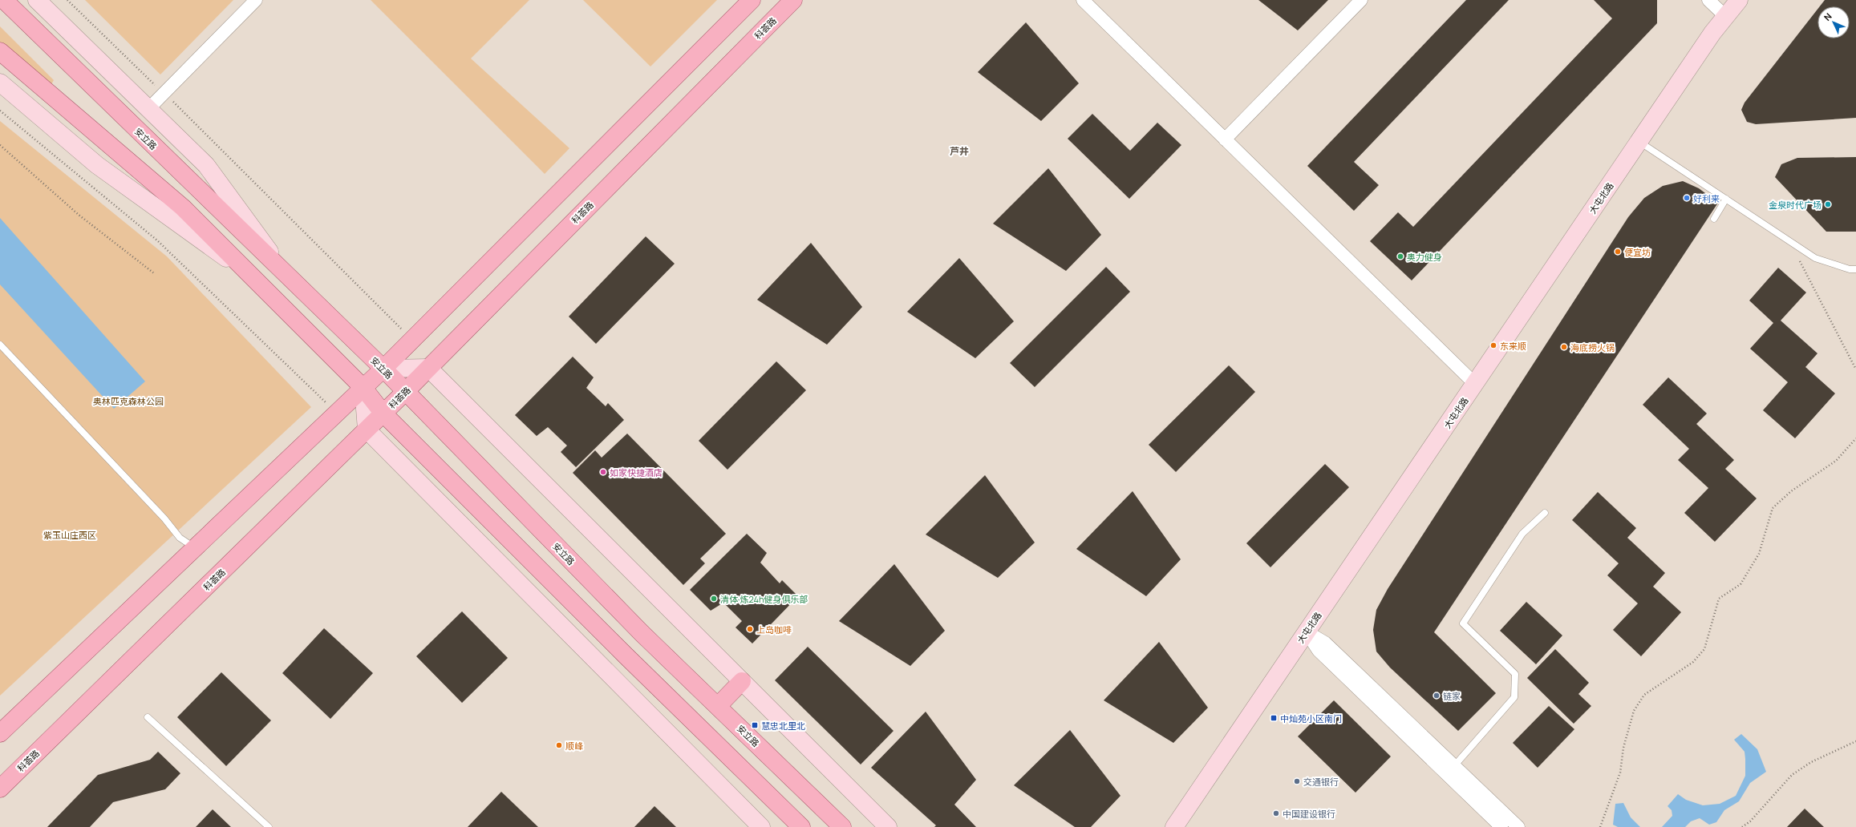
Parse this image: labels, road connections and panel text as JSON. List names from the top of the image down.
{
  "streets": {
    "main road": ["科荟路", "安立路"],
    "street": ["大屯北路"]
  },
  "crossings": [
    ["科荟路", "安立路"]
  ],
  "districts": ["芦井"],
  "parks": ["奥林匹克森林公园", "紫玉山庄西区"],
  "places": {
    "other": [
      "好利来",
      "金泉时代广场",
      "便宜坊",
      "奥力健身",
      "东来顺",
      "海底捞火锅",
      "如家快捷酒店",
      "清体·炼24h健身俱乐部",
      "上岛咖啡",
      "链家",
      "顺峰",
      "交通银行",
      "中国建设银行"
    ],
    "transit": ["中灿苑小区南门", "慧忠北里北"]
  },
  "north": "top left"
}
